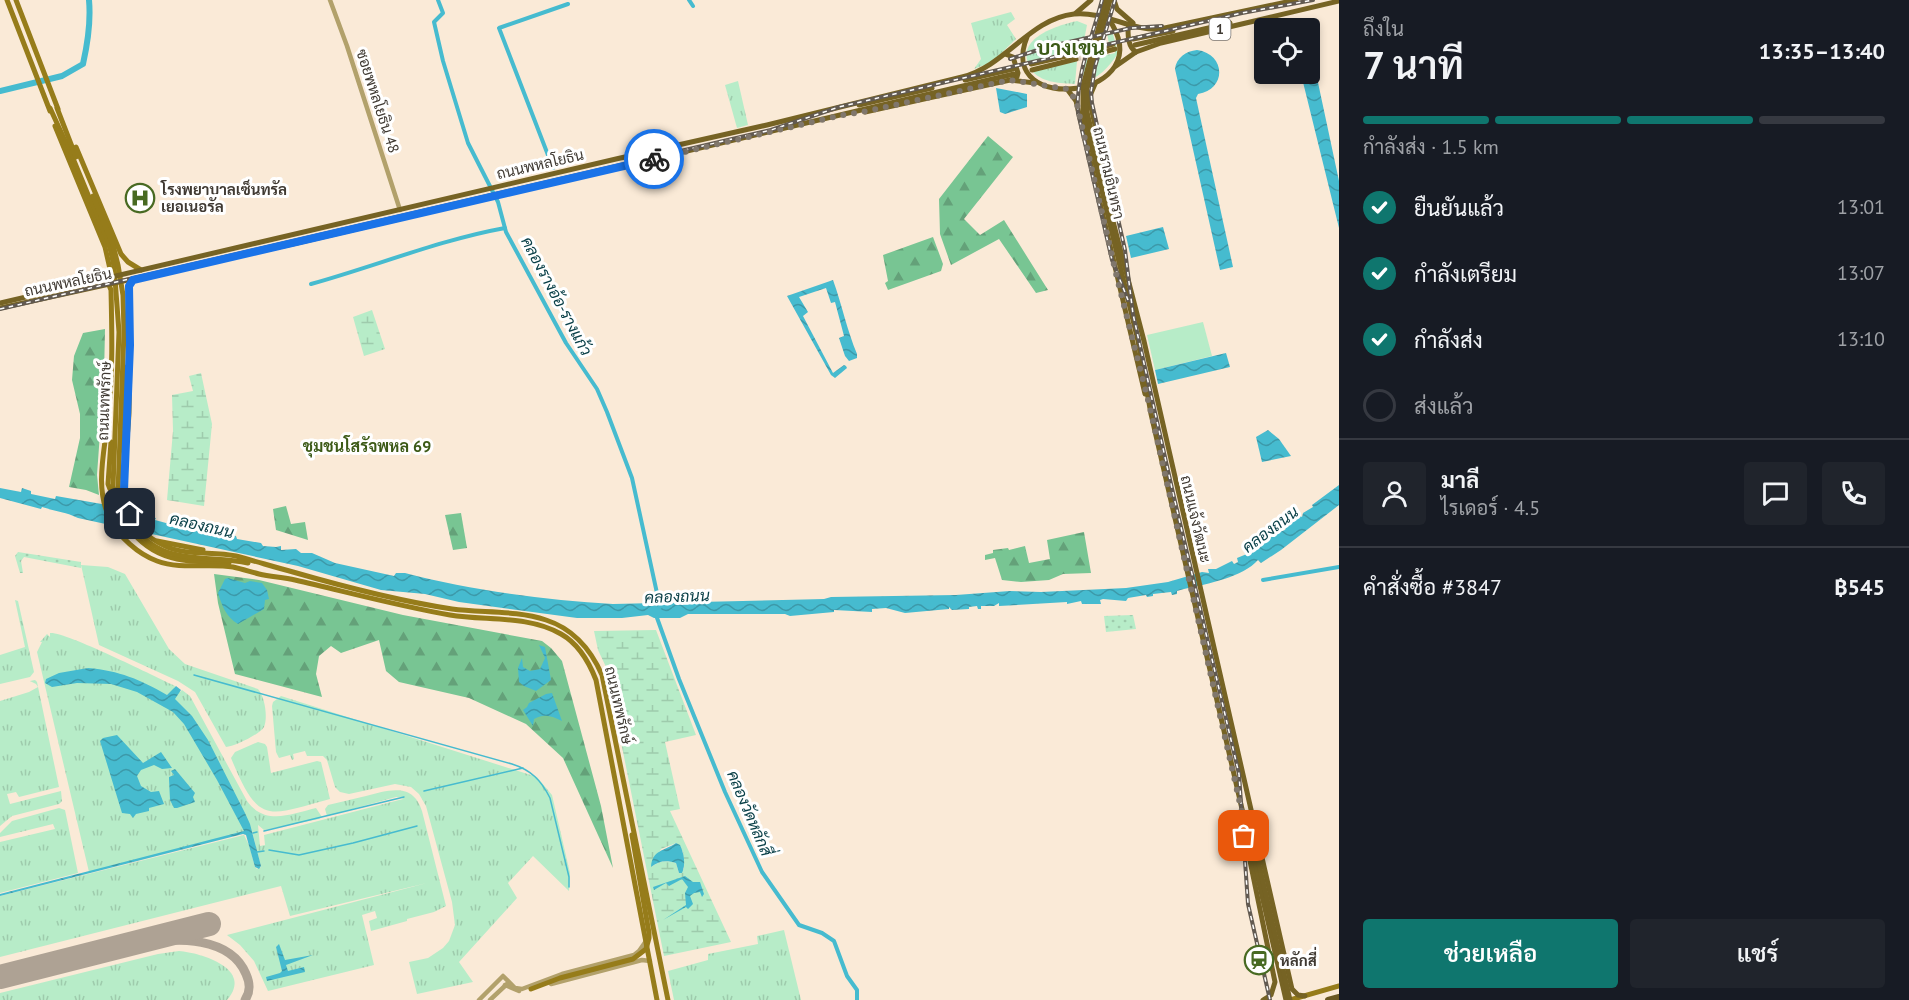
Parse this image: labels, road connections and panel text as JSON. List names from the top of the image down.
{
  "streets": {
    "main road": [
      "1",
      "ถนนพหลโยธิน",
      "ถนนรามอินทรา",
      "ถนนเทพรักษ์",
      "ถนนแจ้งวัฒนะ"
    ],
    "street": ["ซอยพหลโยธิน 48"]
  },
  "crossings": [
    ["1", "ถนนพหลโยธิน"],
    ["1", "ถนนแจ้งวัฒนะ"],
    ["ซอยพหลโยธิน 48", "ถนนพหลโยธิน"],
    ["ถนนพหลโยธิน", "ถนนเทพรักษ์"],
    ["ถนนพหลโยธิน", "ถนนแจ้งวัฒนะ"],
    ["ถนนรามอินทรา", "ถนนแจ้งวัฒนะ"]
  ],
  "districts": ["บางเขน", "ชุมชนโสรัจพหล 69"],
  "water": ["คลองรางอ้อ-รางแก้ว", "คลองถนน", "คลองวัดหลักสี่"],
  "places": {
    "hospital": ["โรงพยาบาลเซ็นทรัล เยอเนอรัล"],
    "station": ["หลักสี่"]
  },
  "page": {
    "heading": ["7 นาที", "ถึงใน", "13:35–13:40"],
    "panel": [
      "มาลี",
      "ไรเดอร์ · 4.5",
      "คำสั่งซื้อ #3847",
      "฿545"
    ],
    "bar": "กำลังส่ง · 1.5 km",
    "list": [
      ["ยืนยันแล้ว", "13:01"],
      ["กำลังเตรียม", "13:07"],
      ["กำลังส่ง", "13:10"],
      "ส่งแล้ว"
    ],
    "buttons": ["ช่วยเหลือ", "แชร์"]
  }
}
